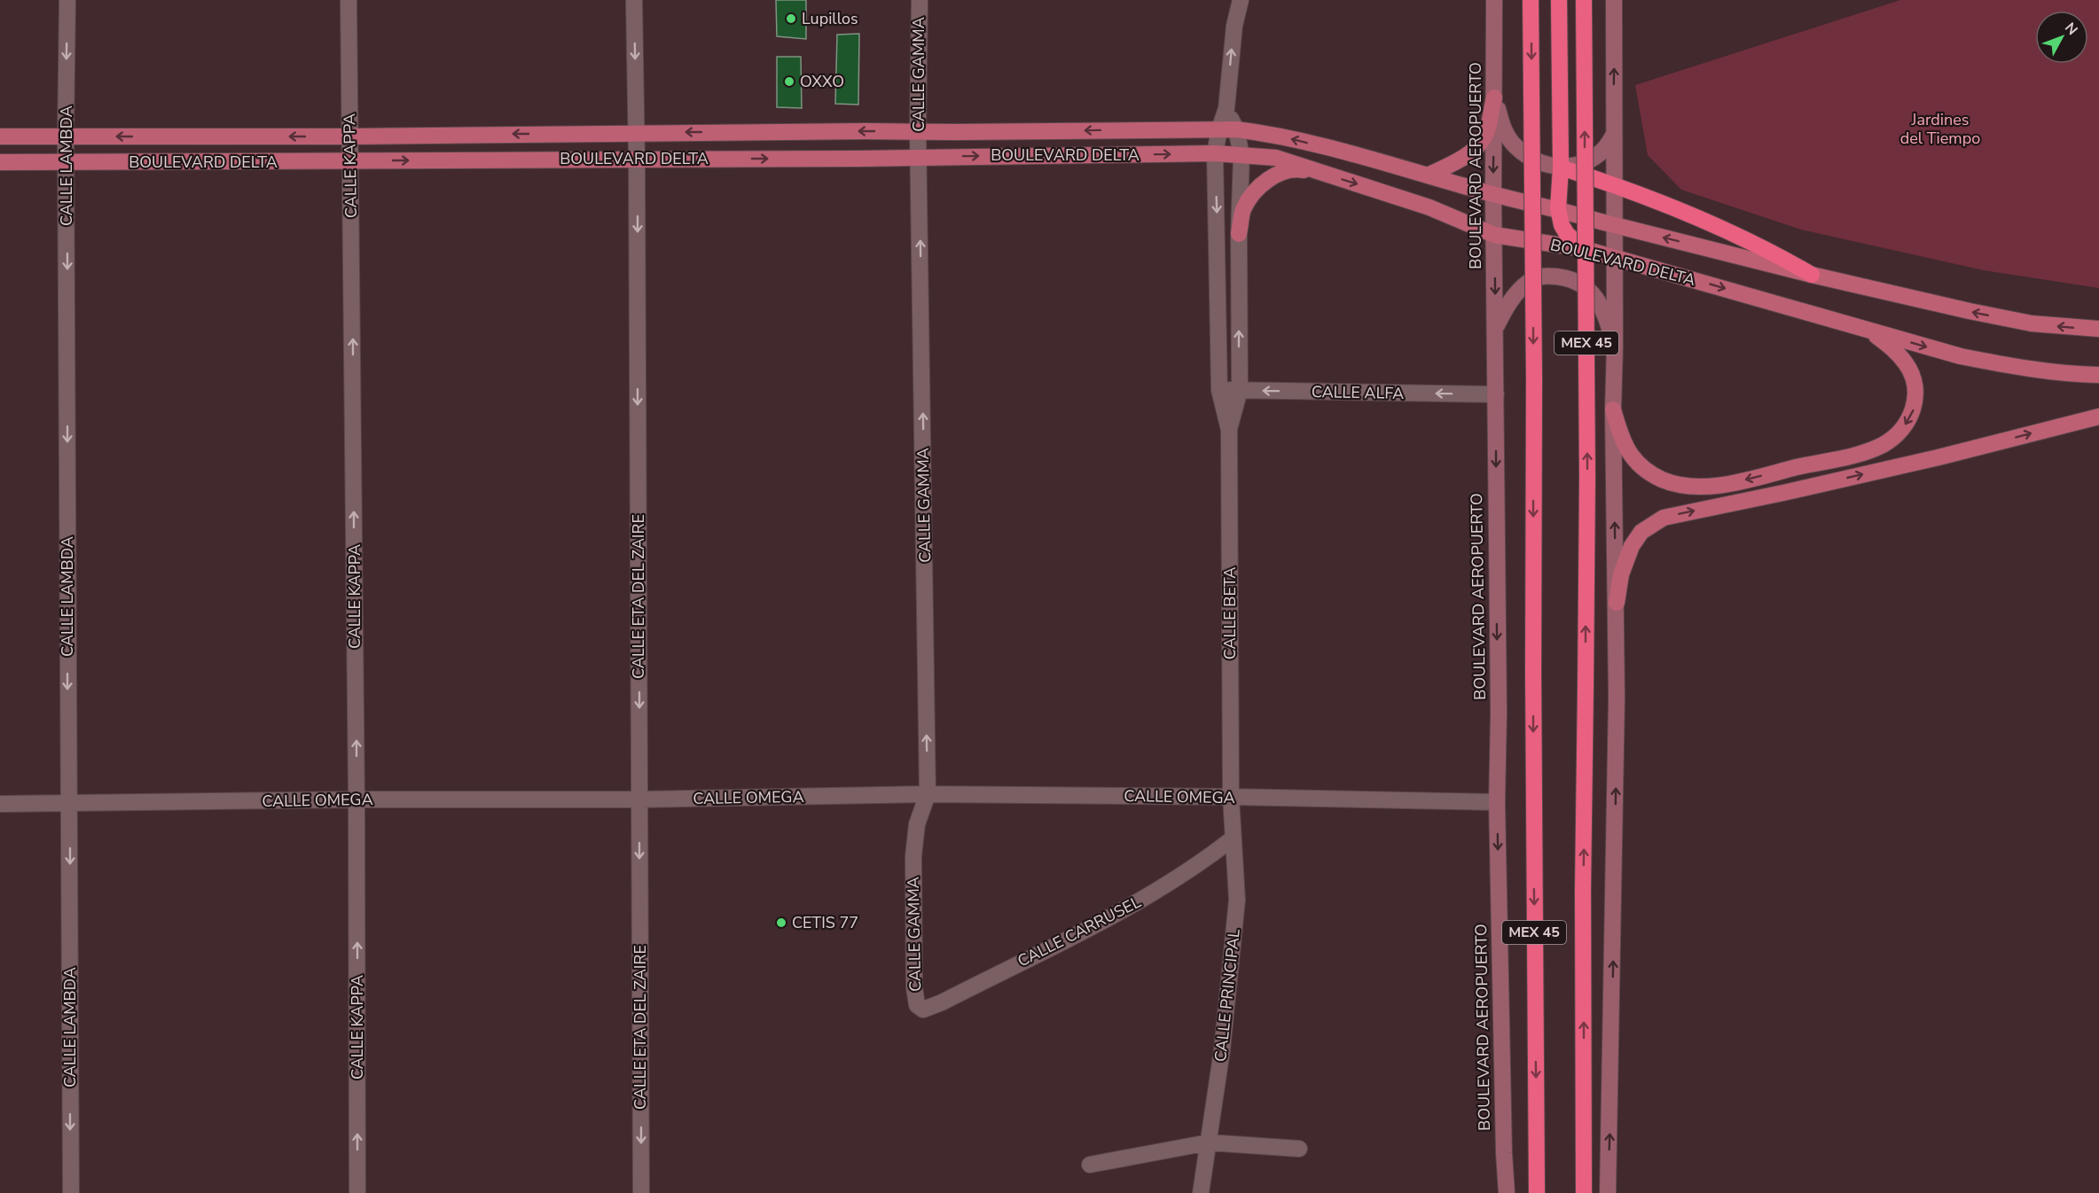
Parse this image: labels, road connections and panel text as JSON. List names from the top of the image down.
{
  "streets": {
    "highway": ["MEX 45"],
    "main road": ["BOULEVARD DELTA"],
    "street": [
      "CALLE GAMMA",
      "CALLE LAMBDA",
      "CALLE KAPPA",
      "BOULEVARD AEROPUERTO",
      "CALLE ALFA",
      "CALLE ETA DEL ZAIRE",
      "CALLE BETA",
      "CALLE OMEGA",
      "CALLE CARRUSEL",
      "CALLE PRINCIPAL"
    ]
  },
  "crossings": [
    ["CALLE GAMMA", "BOULEVARD DELTA"],
    ["CALLE GAMMA", "CALLE OMEGA"],
    ["CALLE GAMMA", "CALLE CARRUSEL"],
    ["BOULEVARD DELTA", "CALLE LAMBDA"],
    ["BOULEVARD DELTA", "CALLE KAPPA"],
    ["BOULEVARD DELTA", "BOULEVARD AEROPUERTO"],
    ["BOULEVARD DELTA", "CALLE ETA DEL ZAIRE"],
    ["BOULEVARD DELTA", "CALLE BETA"],
    ["CALLE LAMBDA", "CALLE OMEGA"],
    ["CALLE KAPPA", "CALLE OMEGA"],
    ["BOULEVARD AEROPUERTO", "CALLE ALFA"],
    ["BOULEVARD AEROPUERTO", "CALLE OMEGA"],
    ["CALLE ALFA", "CALLE BETA"],
    ["CALLE ETA DEL ZAIRE", "CALLE OMEGA"],
    ["CALLE BETA", "CALLE OMEGA"],
    ["CALLE BETA", "CALLE PRINCIPAL"],
    ["CALLE OMEGA", "CALLE PRINCIPAL"],
    ["CALLE CARRUSEL", "CALLE PRINCIPAL"]
  ],
  "one_way": [
    "CALLE GAMMA",
    "CALLE LAMBDA",
    "CALLE KAPPA",
    "CALLE ALFA",
    "CALLE ETA DEL ZAIRE"
  ],
  "parks": ["Jardines del Tiempo"],
  "places": ["Lupillos", "OXXO", "CETIS 77"],
  "north": "top right"
}
